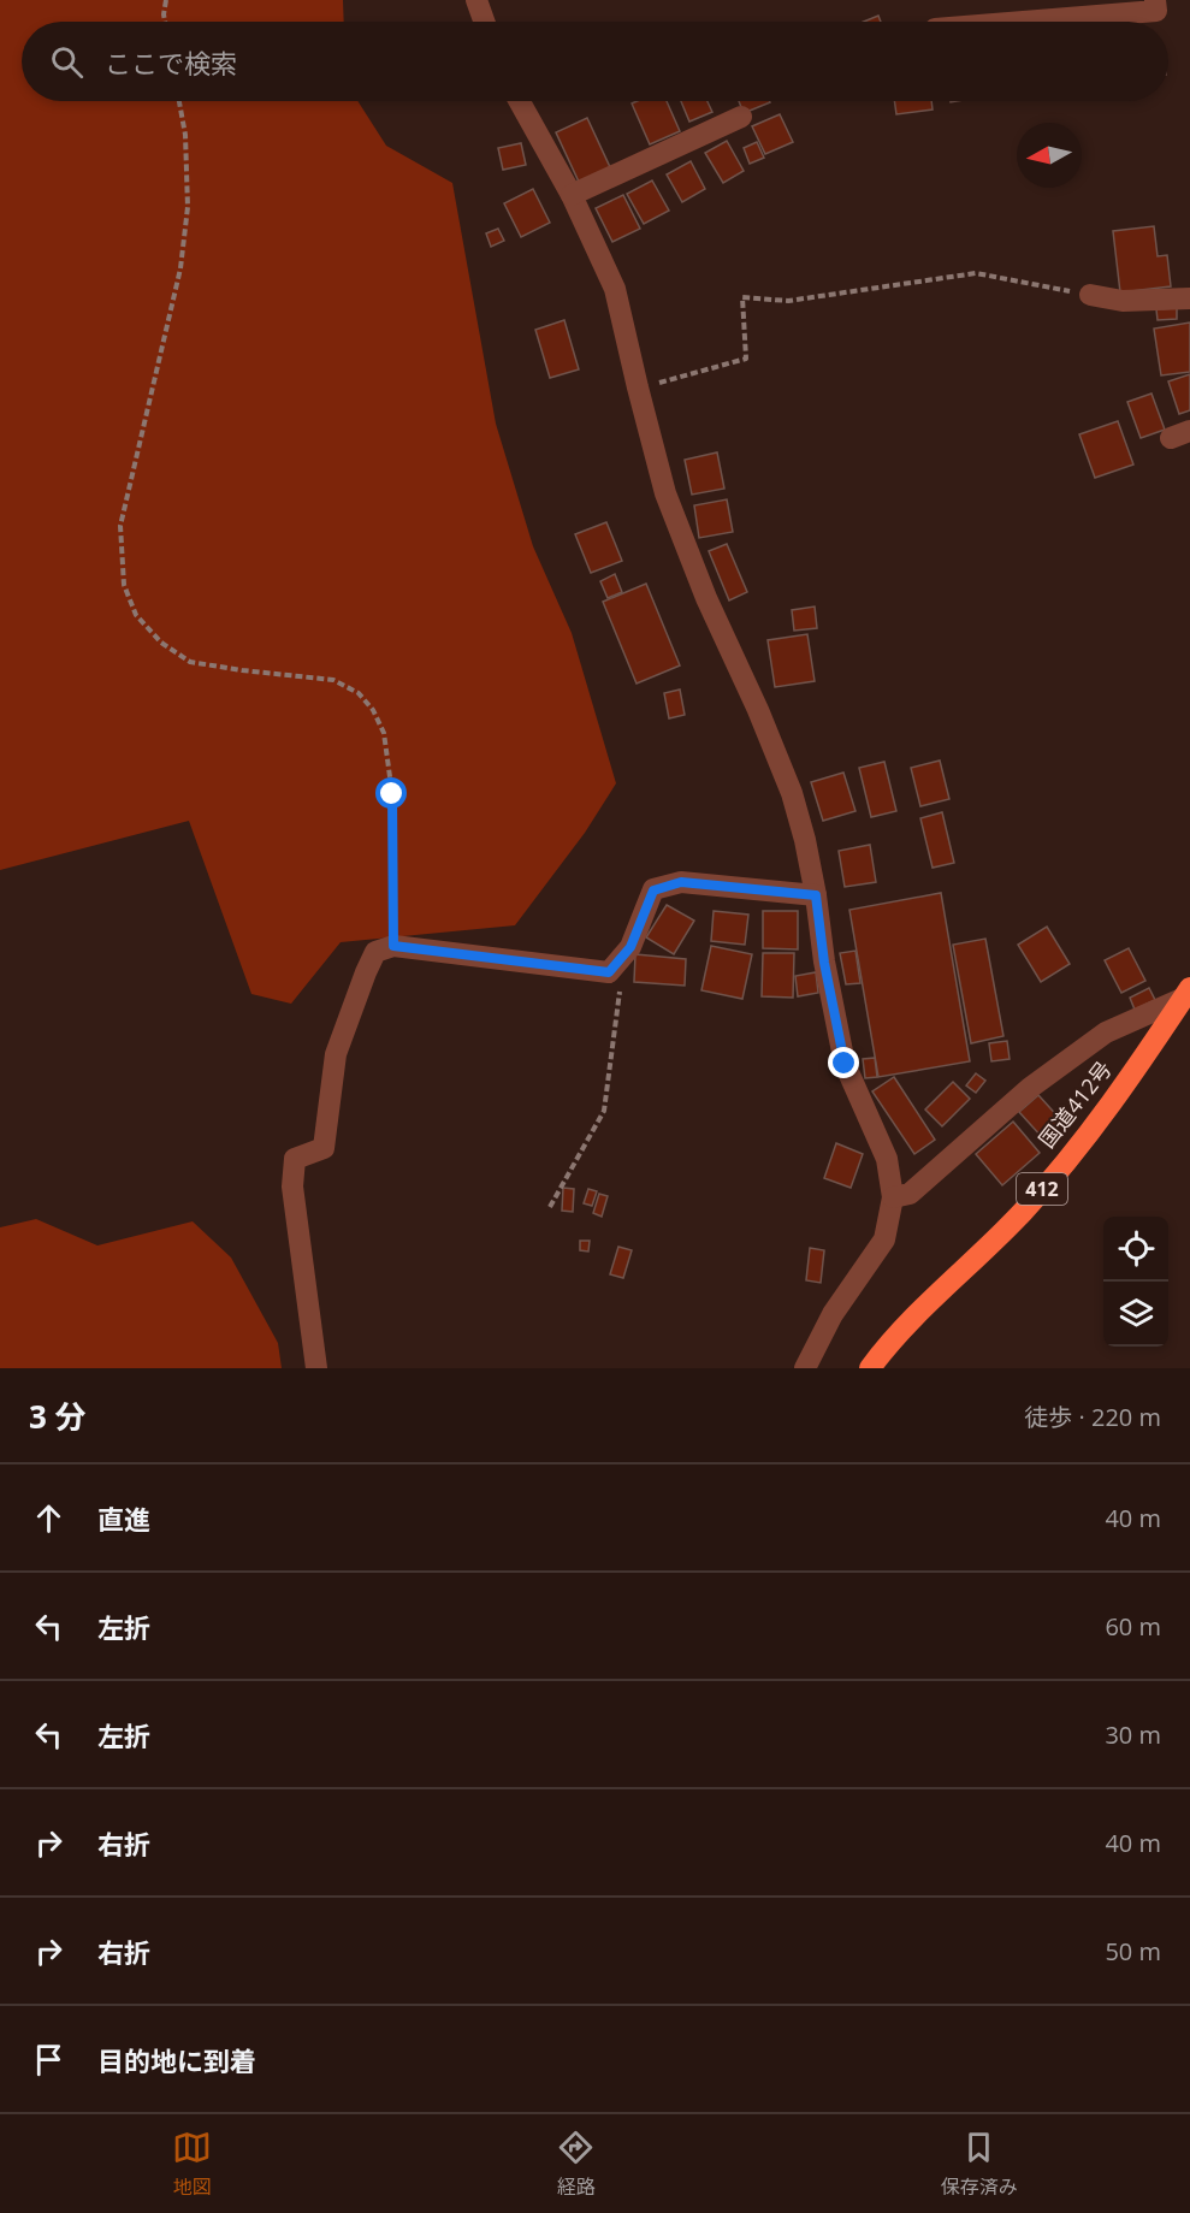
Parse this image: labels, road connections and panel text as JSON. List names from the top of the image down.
{
  "streets": {
    "highway": ["国道412号", "412"]
  },
  "north": "left",
  "page": {
    "search": "ここで検索",
    "heading": ["3 分", "徒歩 · 220 m"],
    "list": [
      ["直進", "40 m"],
      ["左折", "60 m"],
      ["左折", "30 m"],
      ["右折", "40 m"],
      ["右折", "50 m"],
      "目的地に到着"
    ],
    "nav": ["地図", "経路", "保存済み"]
  }
}
